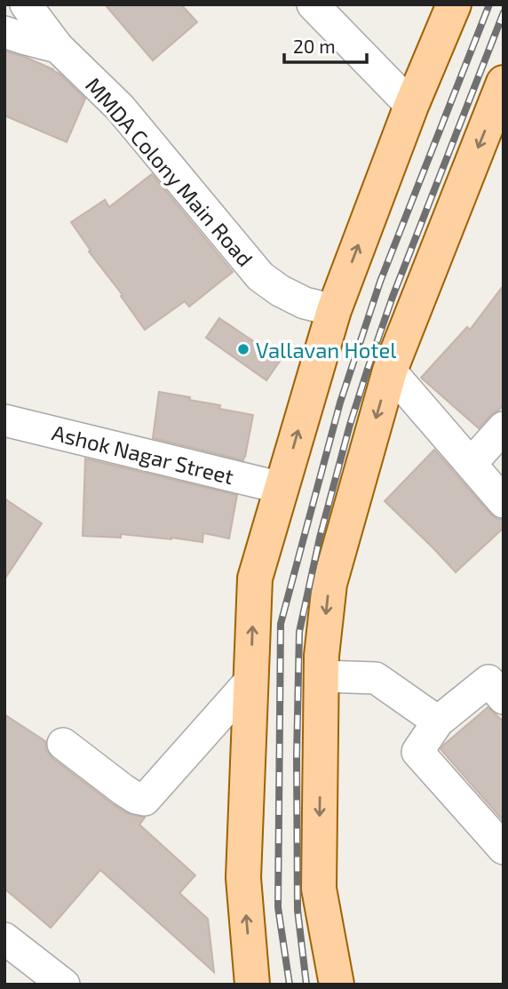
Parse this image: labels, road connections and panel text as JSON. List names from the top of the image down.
{
  "streets": {
    "street": ["MMDA Colony Main Road", "Ashok Nagar Street"]
  },
  "places": ["Vallavan Hotel"],
  "scale_bar": "20 m"
}
